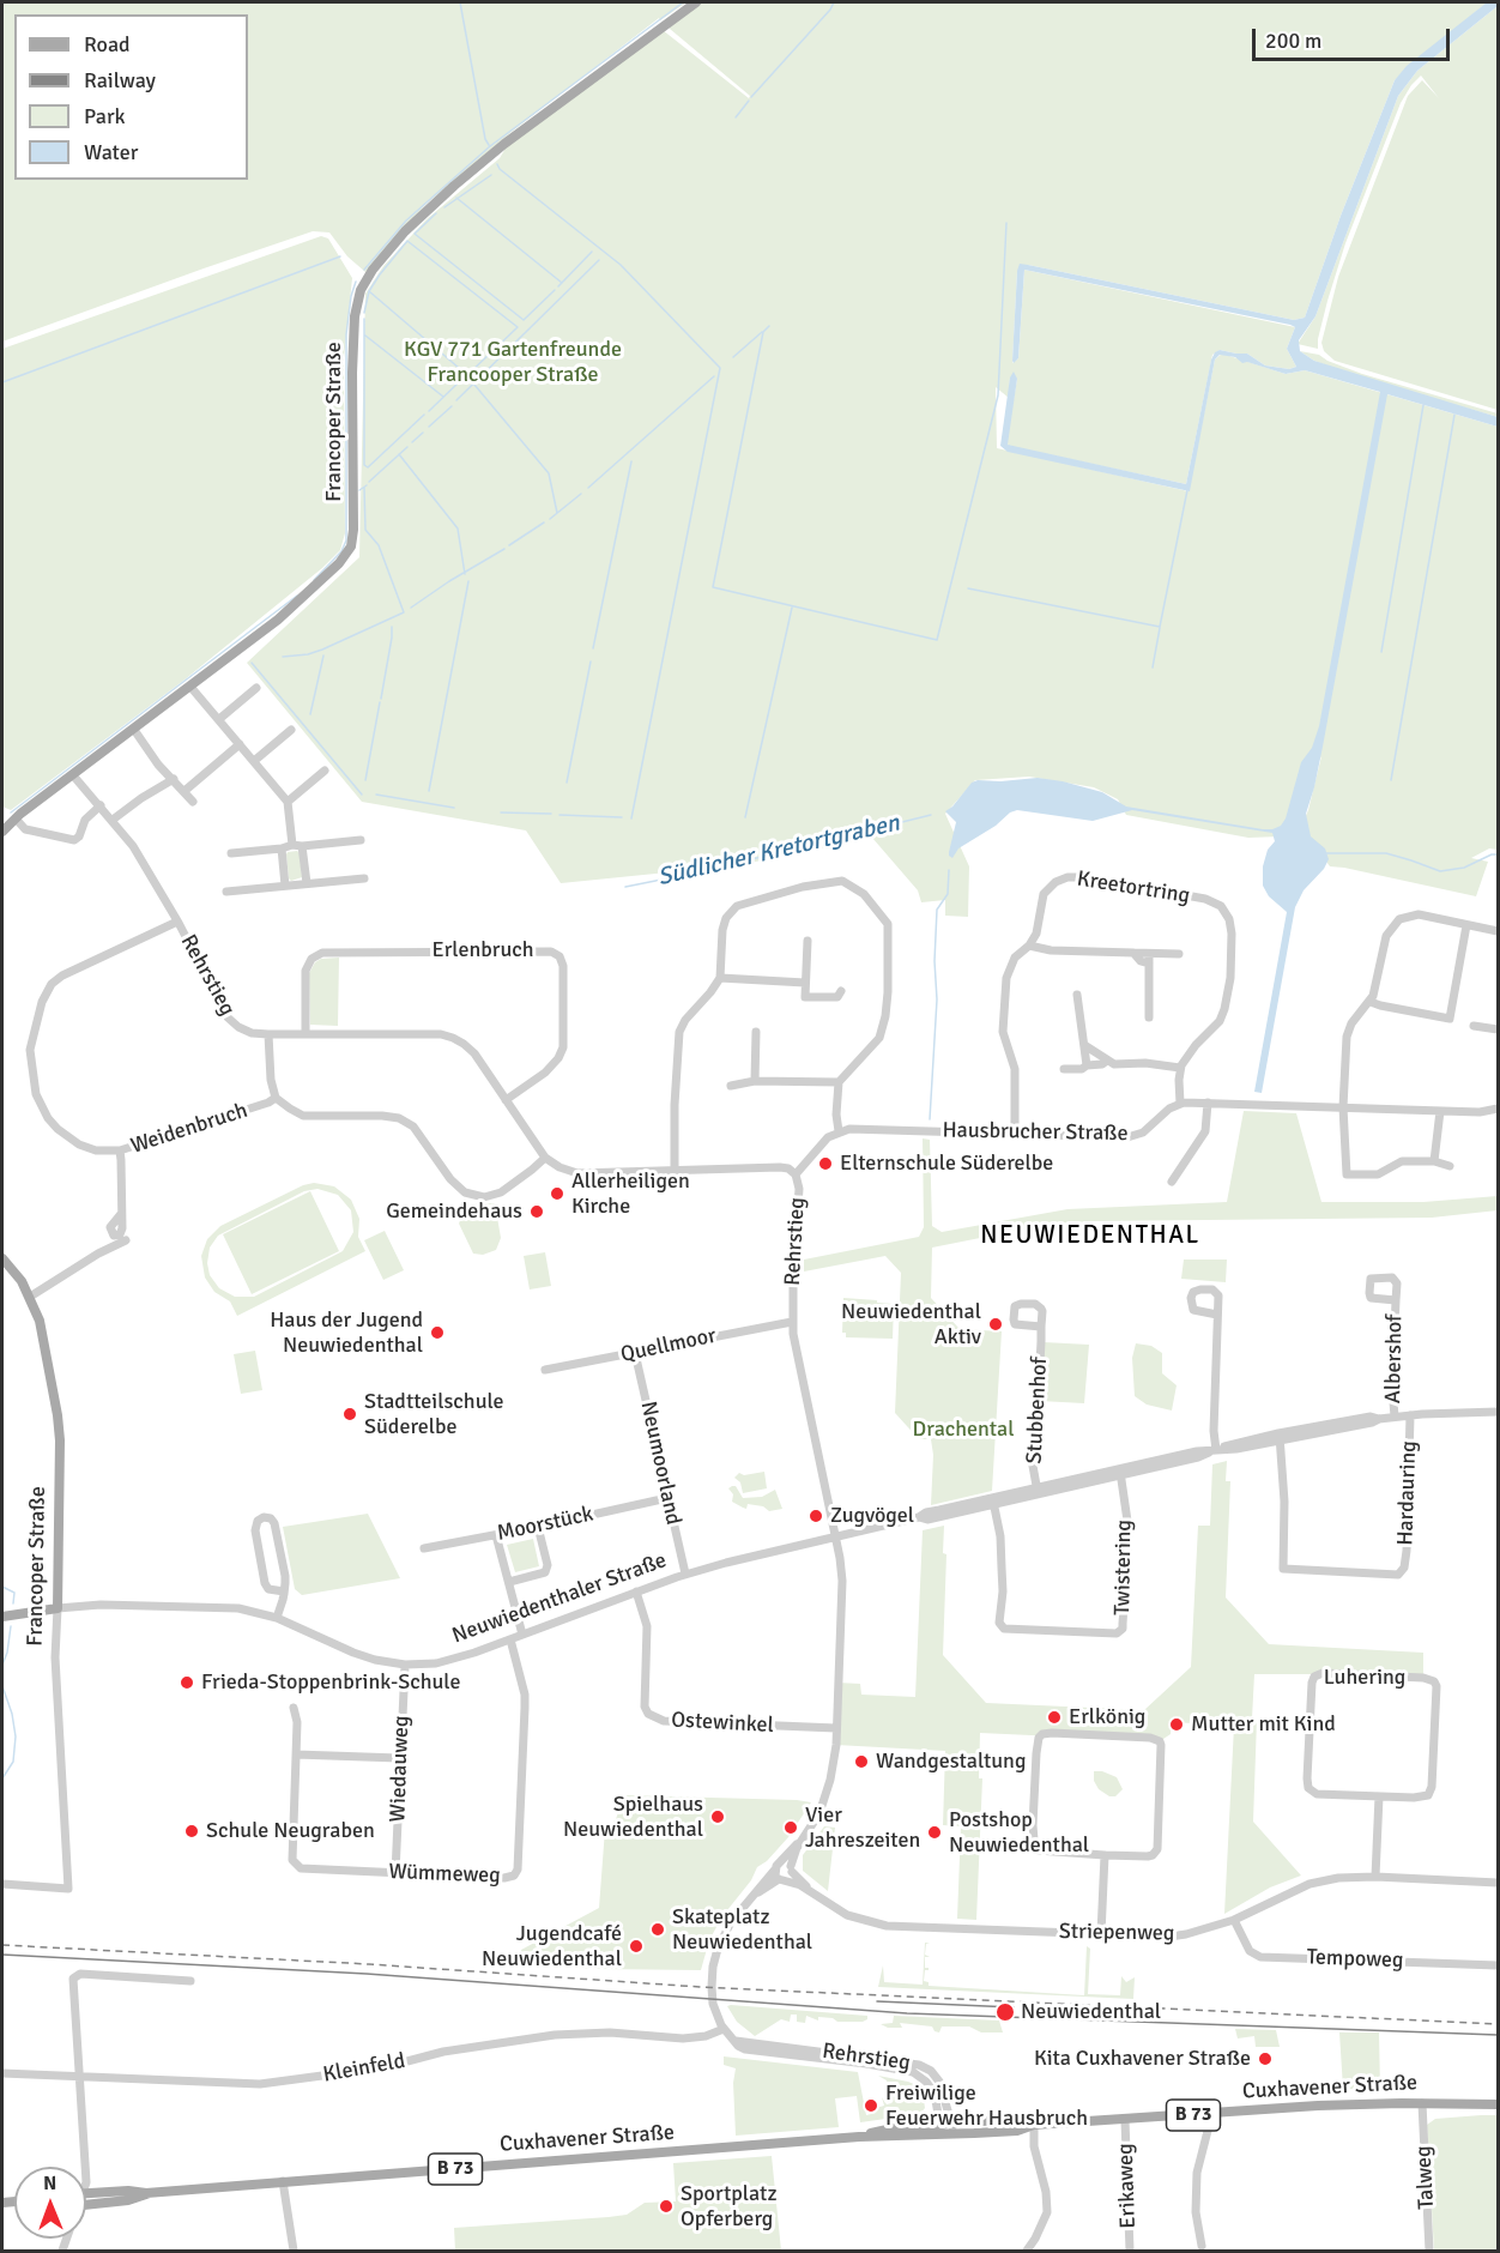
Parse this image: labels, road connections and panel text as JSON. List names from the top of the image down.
{
  "streets": {
    "main road": [
      "Francoper Straße",
      "Neuwiedenthaler Straße",
      "Cuxhavener Straße",
      "B 73"
    ],
    "street": [
      "Kreetortring",
      "Erlenbruch",
      "Rehrstieg",
      "Weidenbruch",
      "Hausbrucher Straße",
      "Quellmoor",
      "Albershof",
      "Stubbenhof",
      "Neumoorland",
      "Hardauring",
      "Moorstück",
      "Twistering",
      "Luhering",
      "Ostewinkel",
      "Wiedauweg",
      "Wümmeweg",
      "Striepenweg",
      "Tempoweg",
      "Kleinfeld",
      "Talweg",
      "Erikaweg"
    ]
  },
  "crossings": [
    ["Francoper Straße", "Rehrstieg"],
    ["Francoper Straße", "Neuwiedenthaler Straße"],
    ["Kreetortring", "Hausbrucher Straße"],
    ["Erlenbruch", "Rehrstieg"],
    ["Rehrstieg", "Weidenbruch"],
    ["Rehrstieg", "Quellmoor"],
    ["Rehrstieg", "Neuwiedenthaler Straße"],
    ["Rehrstieg", "Ostewinkel"],
    ["Rehrstieg", "Striepenweg"],
    ["Rehrstieg", "Kleinfeld"],
    ["Rehrstieg", "Cuxhavener Straße"],
    ["Quellmoor", "Neumoorland"],
    ["Albershof", "Neuwiedenthaler Straße"],
    ["Stubbenhof", "Neuwiedenthaler Straße"],
    ["Neumoorland", "Moorstück"],
    ["Neumoorland", "Neuwiedenthaler Straße"],
    ["Hardauring", "Neuwiedenthaler Straße"],
    ["Twistering", "Neuwiedenthaler Straße"],
    ["Neuwiedenthaler Straße", "Ostewinkel"],
    ["Neuwiedenthaler Straße", "Wiedauweg"],
    ["Neuwiedenthaler Straße", "Wümmeweg"],
    ["Wiedauweg", "Wümmeweg"],
    ["Striepenweg", "Tempoweg"],
    ["Cuxhavener Straße", "Talweg"],
    ["Cuxhavener Straße", "Erikaweg"]
  ],
  "districts": ["NEUWIEDENTHAL"],
  "water": ["Südlicher Kretortgraben"],
  "parks": ["KGV 771 Gartenfreunde Francooper Straße", "Drachental"],
  "places": [
    "Elternschule Süderelbe",
    "Allerheiligen Kirche",
    "Gemeindehaus",
    "Neuwiedenthal Aktiv",
    "Haus der Jugend Neuwiedenthal",
    "Stadtteilschule Süderelbe",
    "Zugvögel",
    "Frieda-Stoppenbrink-Schule",
    "Erlkönig",
    "Mutter mit Kind",
    "Wandgestaltung",
    "Spielhaus Neuwiedenthal",
    "Vier Jahreszeiten",
    "Schule Neugraben",
    "Postshop Neuwiedenthal",
    "Skateplatz Neuwiedenthal",
    "Jugendcafé Neuwiedenthal",
    "Neuwiedenthal",
    "Kita Cuxhavener Straße",
    "Freiwilige Feuerwehr Hausbruch",
    "Sportplatz Opferberg"
  ],
  "legend": [
    "Road",
    "Railway",
    "Park",
    "Water"
  ],
  "scale_bar": "200 m",
  "north": "top"
}
